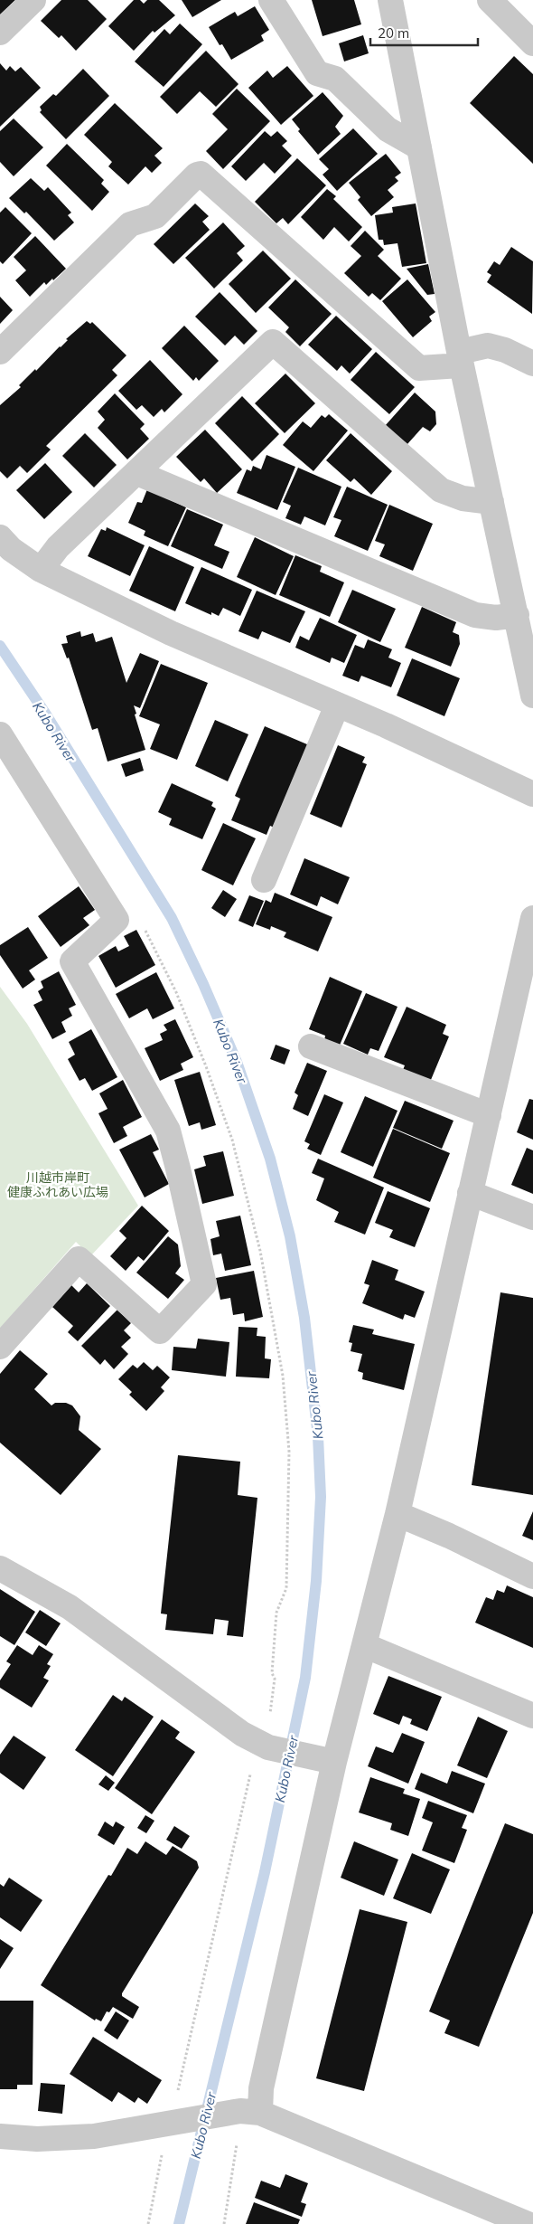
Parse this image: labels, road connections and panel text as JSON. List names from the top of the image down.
{
  "water": ["Kubo River"],
  "parks": ["川越市岸町 健康ふれあい広場"],
  "scale_bar": "20 m"
}
